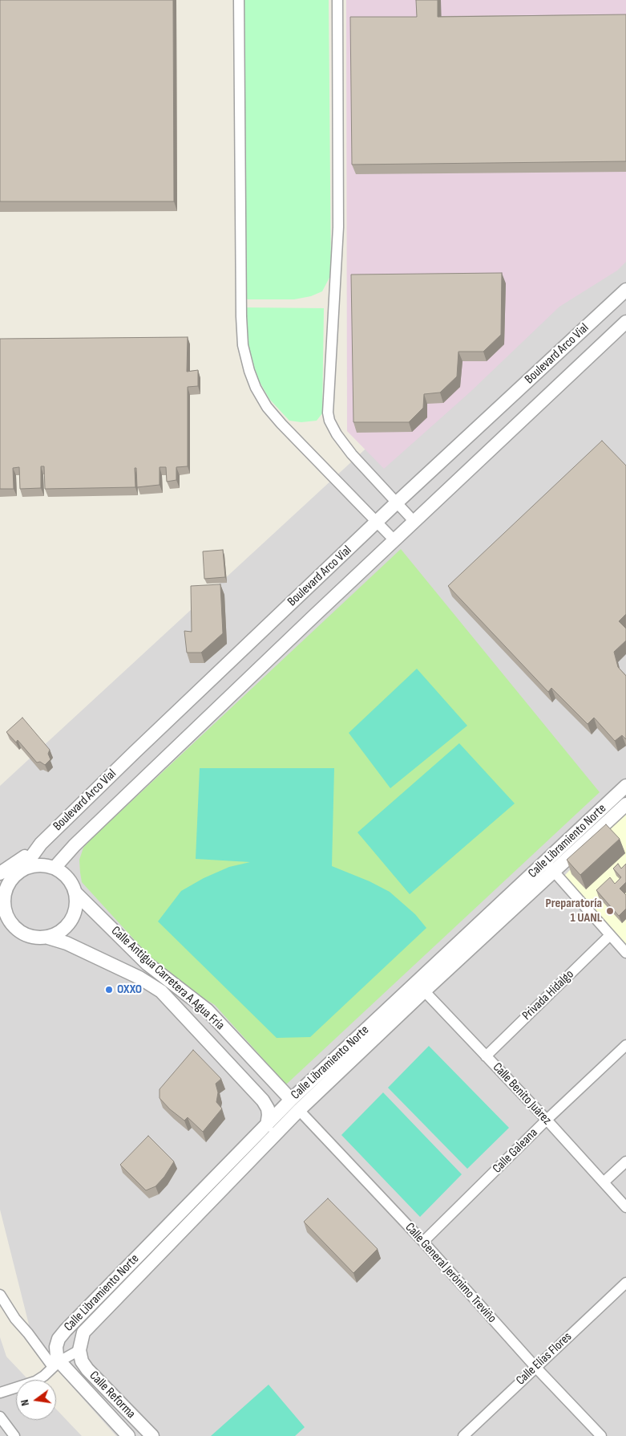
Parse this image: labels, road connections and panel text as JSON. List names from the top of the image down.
{
  "streets": {
    "street": [
      "Boulevard Arco Vial",
      "Calle Libramiento Norte",
      "Calle Antigua Carretera A Agua Fría",
      "Privada Hidalgo",
      "Calle Benito Juárez",
      "Calle Galeana",
      "Calle General Jerónimo Treviño",
      "Calle Elías Flores",
      "Calle Reforma"
    ]
  },
  "crossings": [
    ["Boulevard Arco Vial", "Calle Antigua Carretera A Agua Fría"],
    ["Calle Libramiento Norte", "Calle Antigua Carretera A Agua Fría"],
    ["Calle Libramiento Norte", "Calle Benito Juárez"],
    ["Calle Libramiento Norte", "Calle General Jerónimo Treviño"],
    ["Calle Libramiento Norte", "Calle Reforma"],
    ["Privada Hidalgo", "Calle Benito Juárez"],
    ["Calle Benito Juárez", "Calle Galeana"],
    ["Calle Galeana", "Calle General Jerónimo Treviño"],
    ["Calle General Jerónimo Treviño", "Calle Elías Flores"]
  ],
  "places": ["Preparatoría 1 UANL", "OXXO"],
  "north": "left"
}
